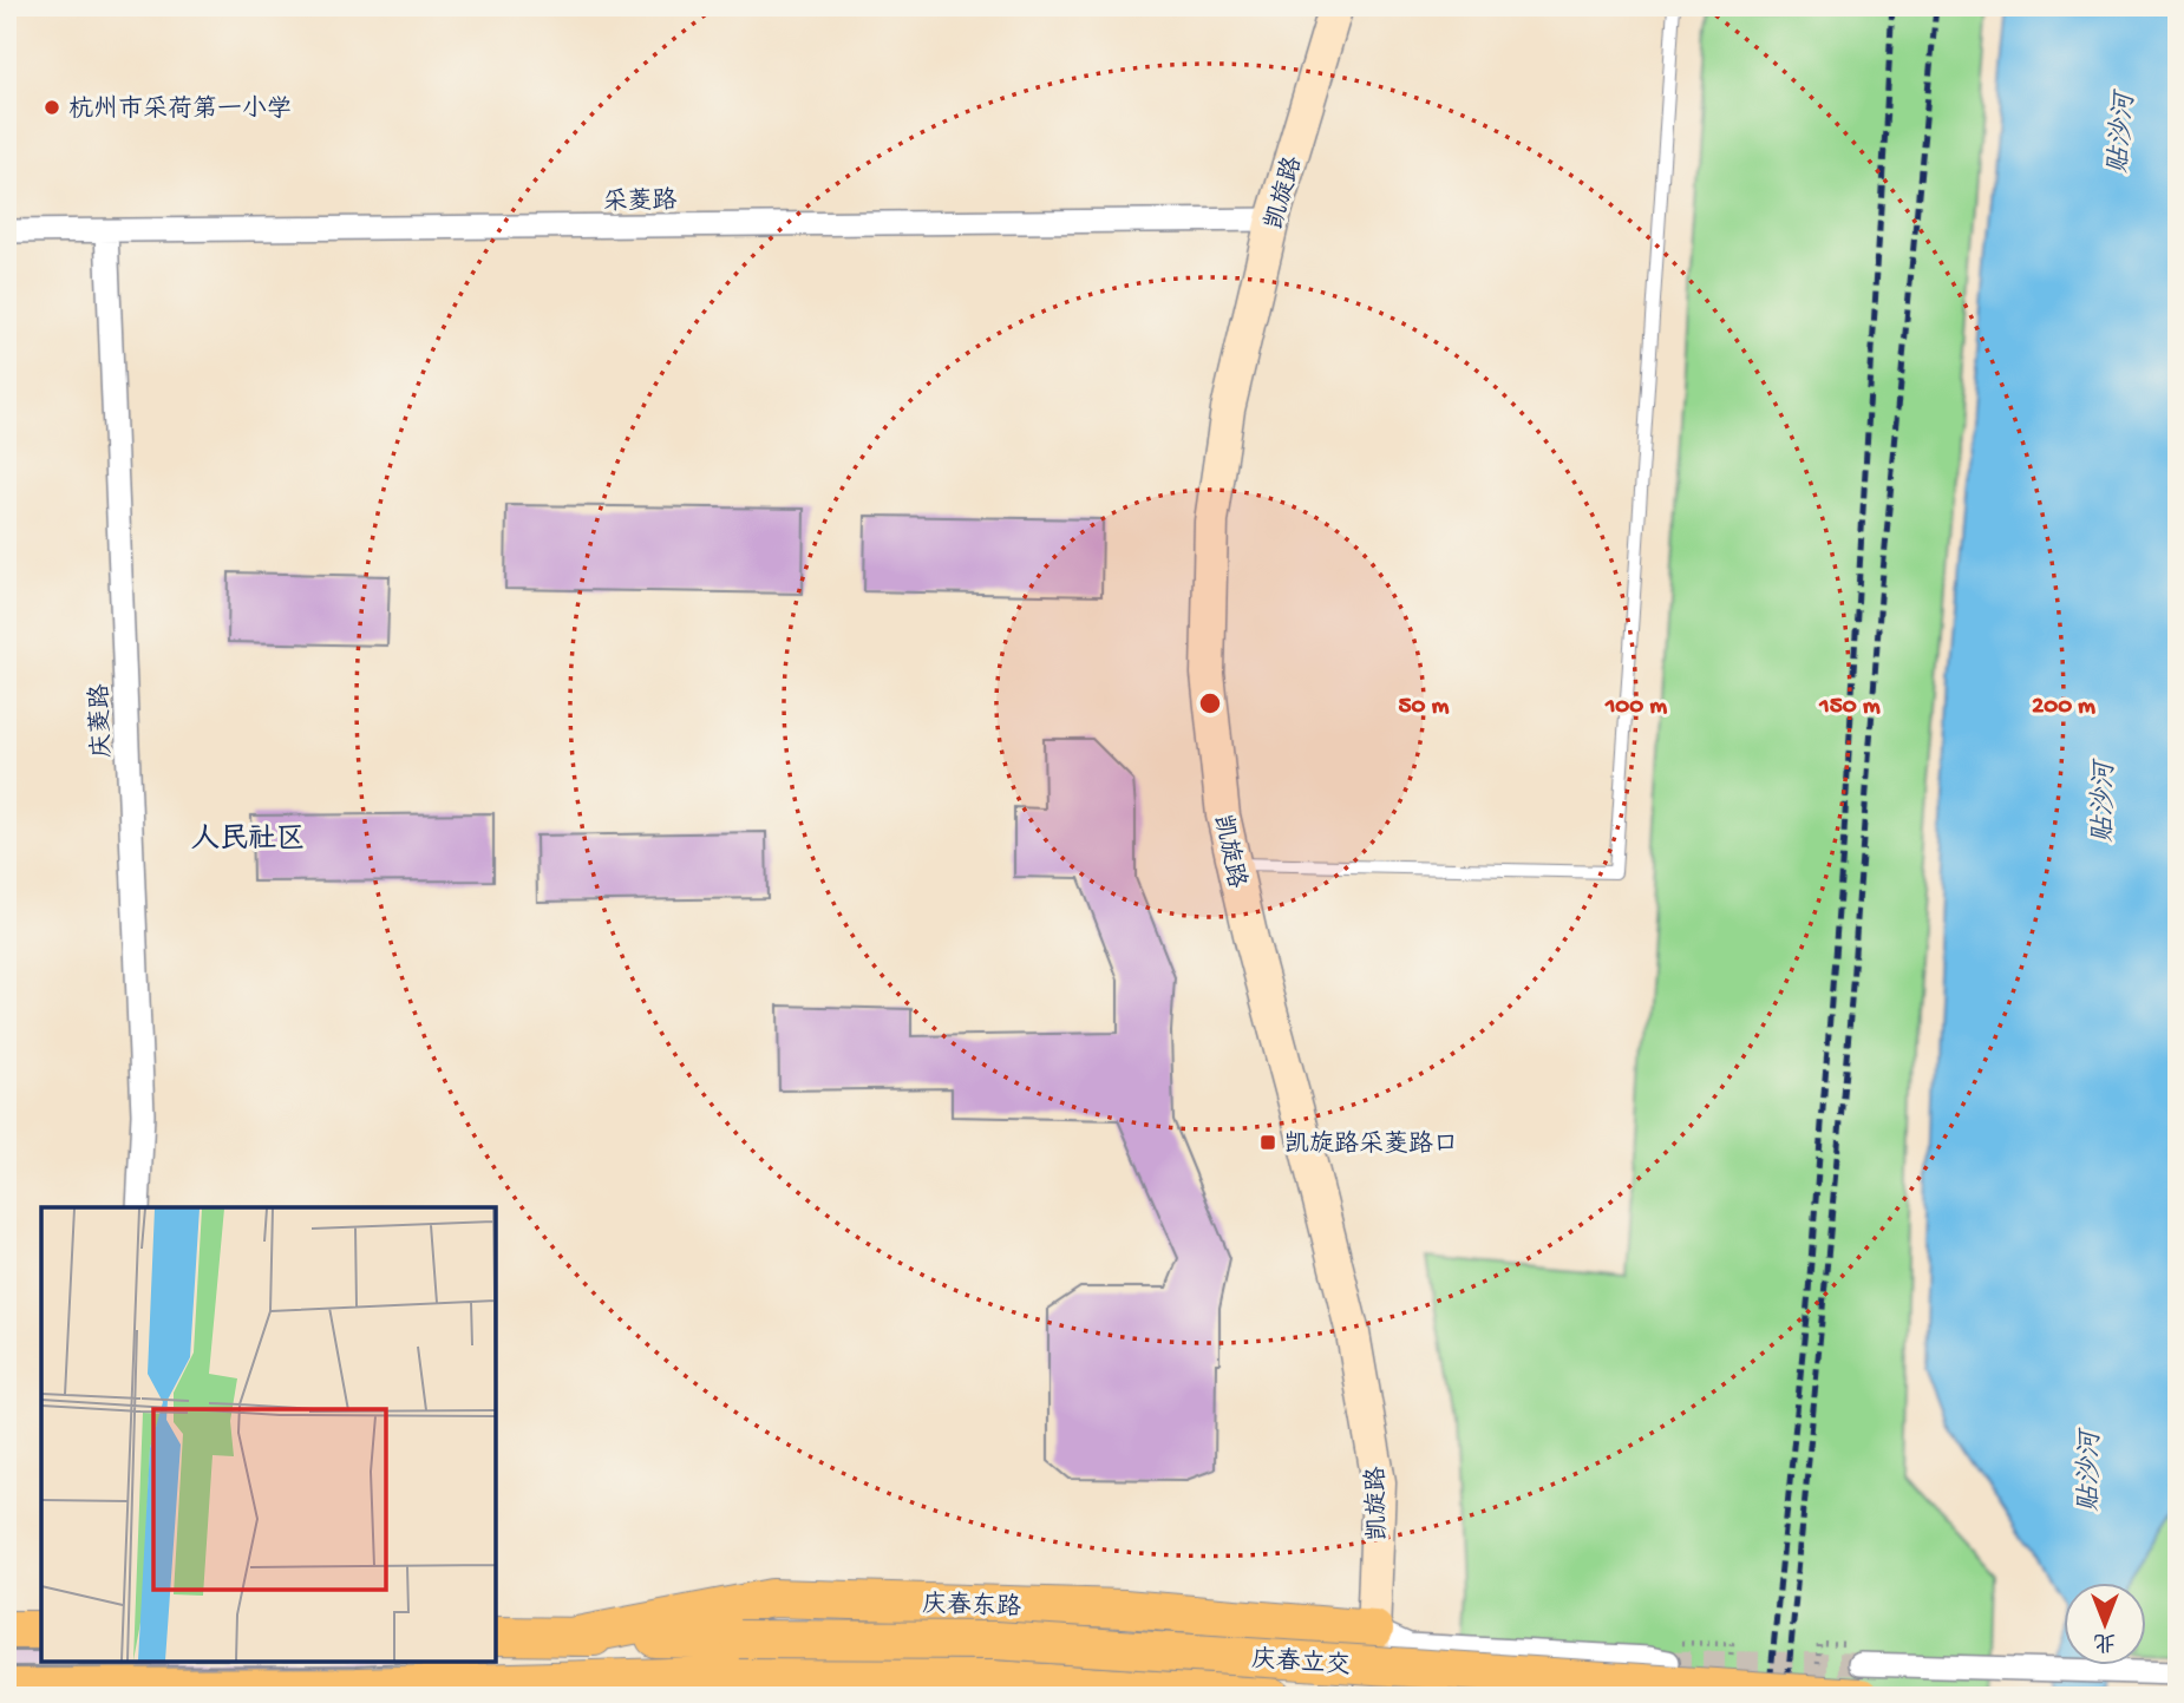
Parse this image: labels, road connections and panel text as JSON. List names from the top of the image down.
{
  "streets": {
    "main road": ["凯旋路", "庆春东路", "庆春立交"],
    "street": ["采菱路", "庆菱路"]
  },
  "crossings": [
    ["凯旋路", "采菱路"],
    ["凯旋路", "庆春东路"],
    ["采菱路", "庆菱路"],
    ["庆春东路", "庆春立交"]
  ],
  "districts": ["人民社区"],
  "water": ["贴沙河"],
  "places": {
    "other": ["杭州市采荷第一小学"],
    "transit": ["凯旋路采菱路口"]
  },
  "north": "bottom",
  "rings": [
    "50 m",
    "100 m",
    "150 m",
    "200 m"
  ]
}
